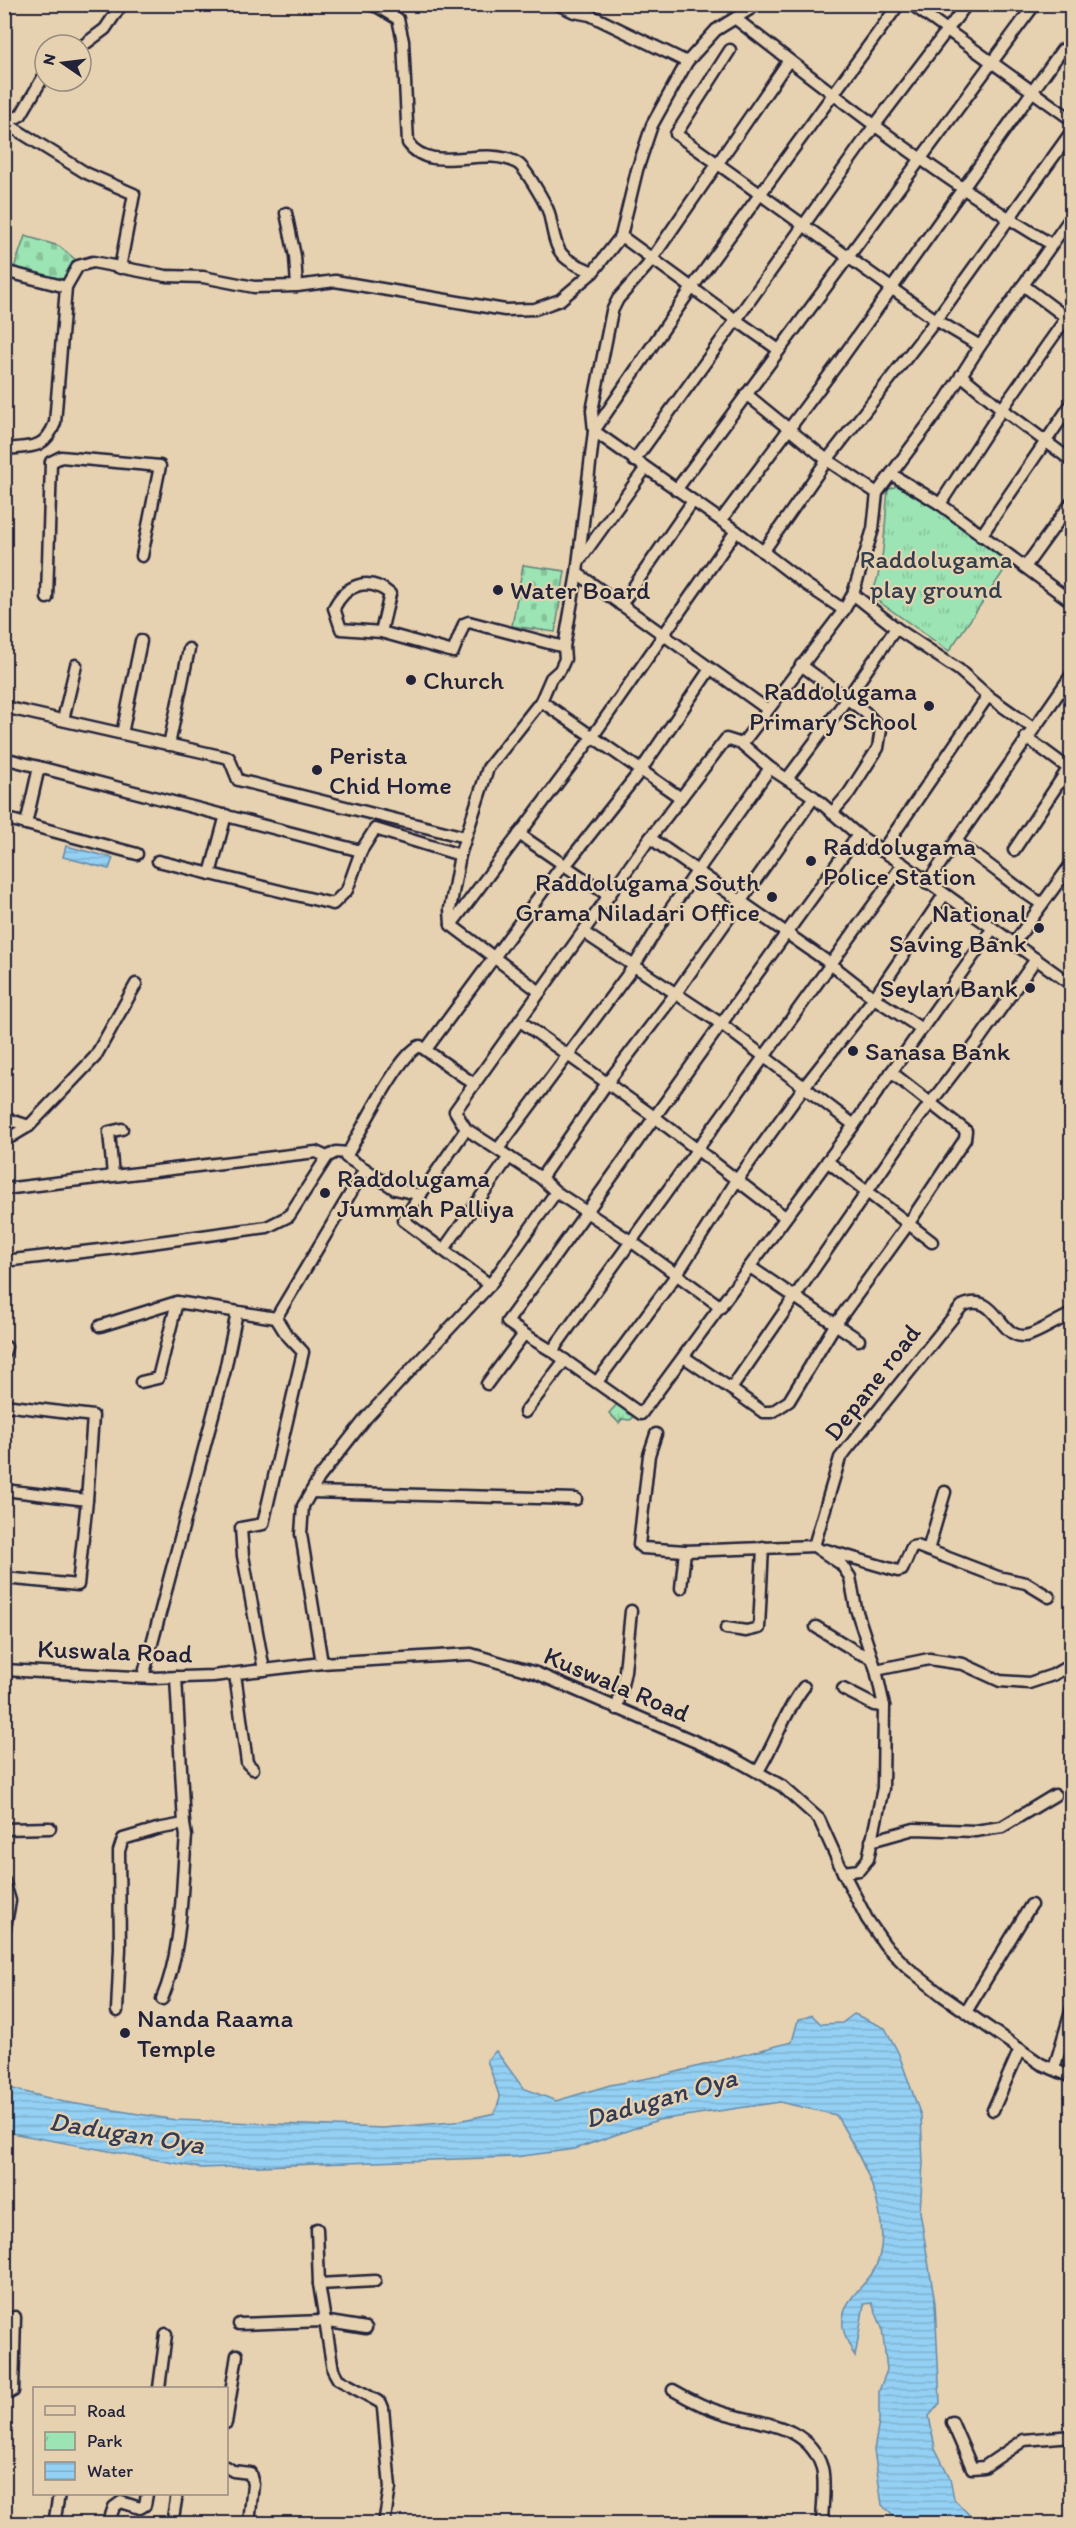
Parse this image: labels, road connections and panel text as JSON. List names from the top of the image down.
{
  "streets": {
    "street": ["Depane road", "Kuswala Road"]
  },
  "water": ["Dadugan Oya"],
  "parks": ["Raddolugama play ground"],
  "places": [
    "Water Board",
    "Church",
    "Raddolugama Primary School",
    "Perista Chid Home",
    "Raddolugama Police Station",
    "Raddolugama South Grama Niladari Office",
    "National Saving Bank",
    "Seylan Bank",
    "Sanasa Bank",
    "Raddolugama Jummah Palliya",
    "Nanda Raama Temple"
  ],
  "legend": ["Road", "Park", "Water"],
  "north": "left"
}
